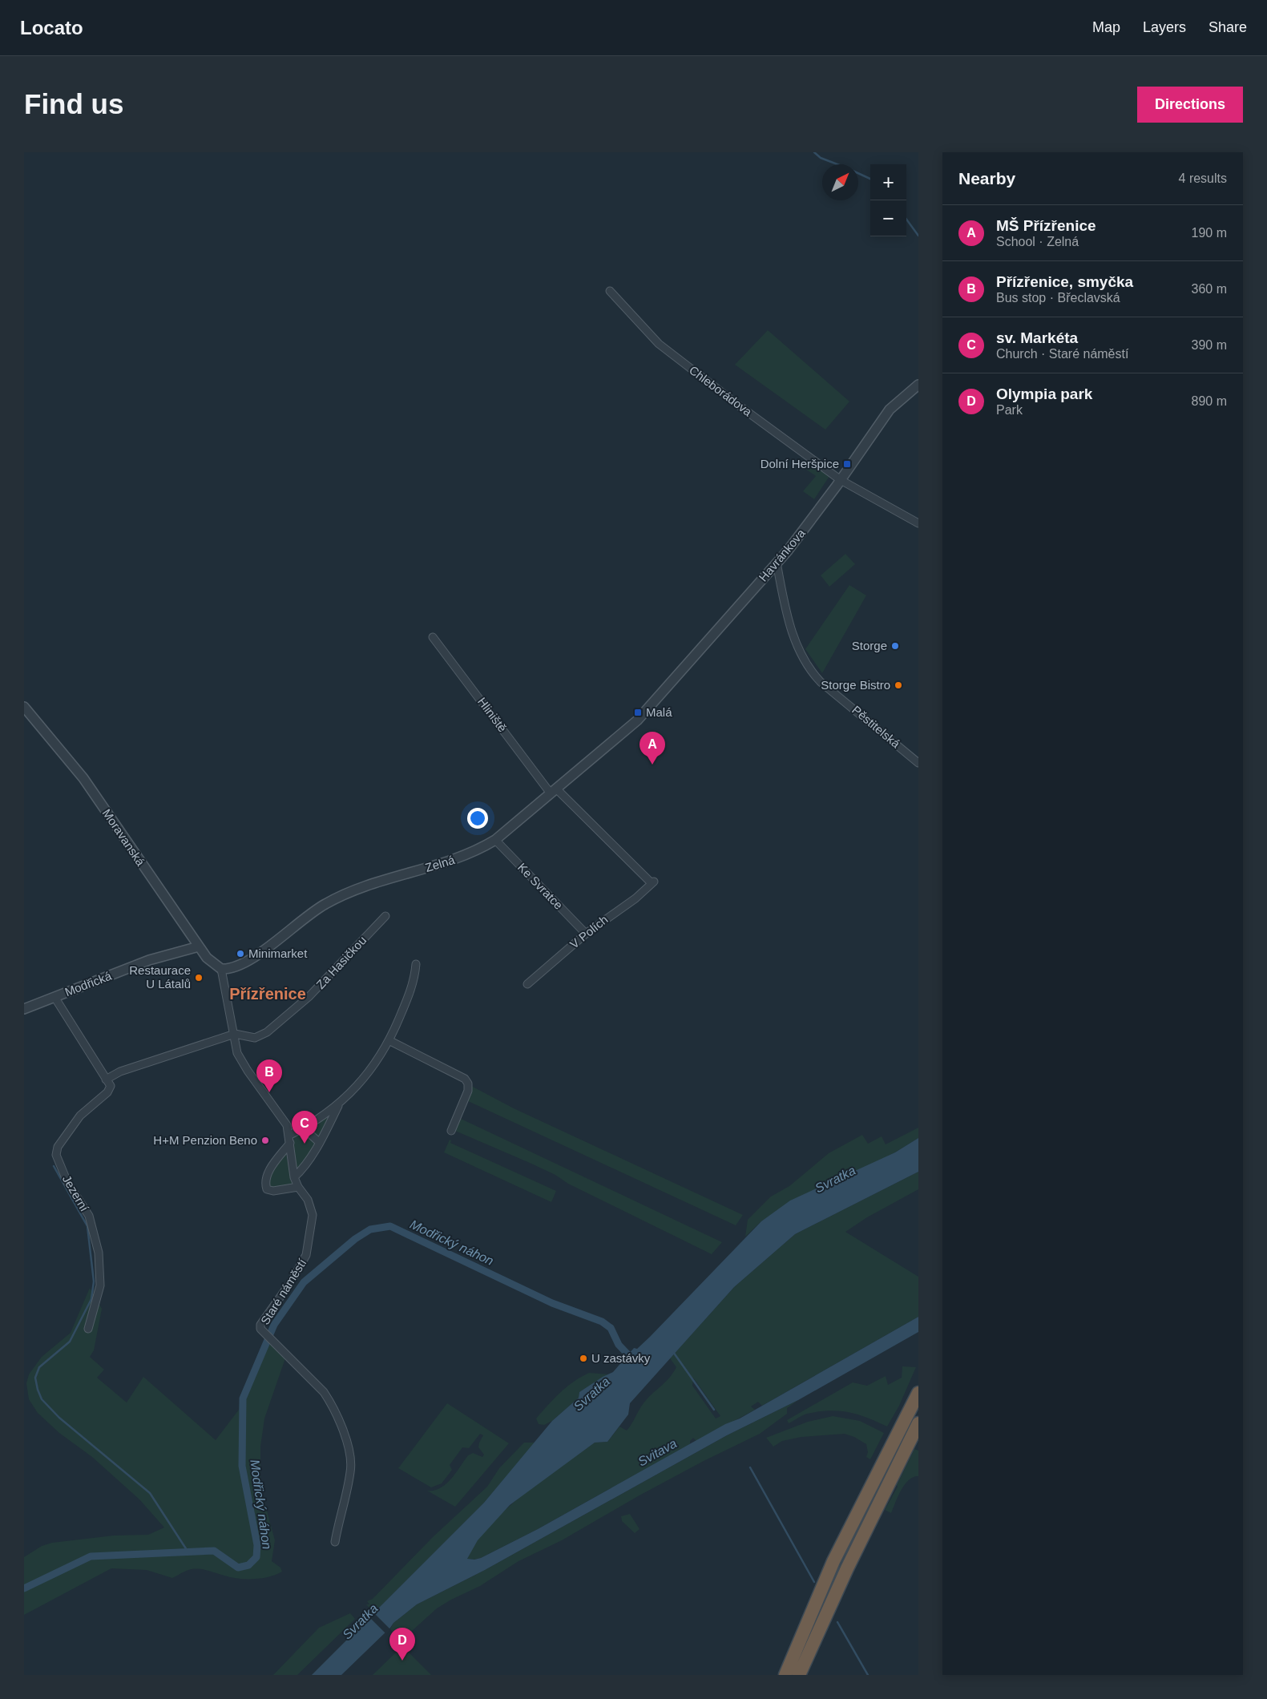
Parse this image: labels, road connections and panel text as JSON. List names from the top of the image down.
{
  "streets": {
    "street": [
      "Chleborádova",
      "Havránkova",
      "Hliniště",
      "Pěstitelská",
      "Moravanská",
      "Zelná",
      "Ke Svratce",
      "V Polích",
      "Za Hasičkou",
      "Modřická",
      "Jezerní",
      "Staré náměstí"
    ]
  },
  "crossings": [
    ["Chleborádova", "Havránkova"],
    ["Havránkova", "Pěstitelská"],
    ["Havránkova", "Zelná"],
    ["Hliniště", "Zelná"],
    ["Hliniště", "V Polích"],
    ["Moravanská", "Zelná"],
    ["Moravanská", "Modřická"],
    ["Moravanská", "Staré náměstí"],
    ["Zelná", "Ke Svratce"],
    ["Zelná", "V Polích"],
    ["Zelná", "Staré náměstí"],
    ["Ke Svratce", "V Polích"],
    ["Za Hasičkou", "Staré náměstí"]
  ],
  "districts": ["Přízřenice"],
  "water": ["Svratka", "Modřický náhon", "Svitava"],
  "places": {
    "transit": ["Dolní Heršpice", "Malá"],
    "other": [
      "Storge",
      "Storge Bistro",
      "Minimarket",
      "Restaurace U Látalů",
      "H+M Penzion Beno",
      "U zastávky"
    ]
  },
  "north": "top right",
  "page": {
    "header": "Locato",
    "nav": ["Map", "Layers", "Share"],
    "buttons": "Directions",
    "title": "Find us",
    "heading": ["Nearby", "4 results"],
    "map_buttons": ["+", "−"],
    "list": [
      {
        "mark": "A",
        "name": "MŠ Přízřenice",
        "note": "School · Zelná",
        "value": "190 m"
      },
      {
        "mark": "B",
        "name": "Přízřenice, smyčka",
        "note": "Bus stop · Břeclavská",
        "value": "360 m"
      },
      {
        "mark": "C",
        "name": "sv. Markéta",
        "note": "Church · Staré náměstí",
        "value": "390 m"
      },
      {
        "mark": "D",
        "name": "Olympia park",
        "note": "Park",
        "value": "890 m"
      }
    ],
    "pins": [
      "A",
      "B",
      "C",
      "D"
    ]
  }
}
